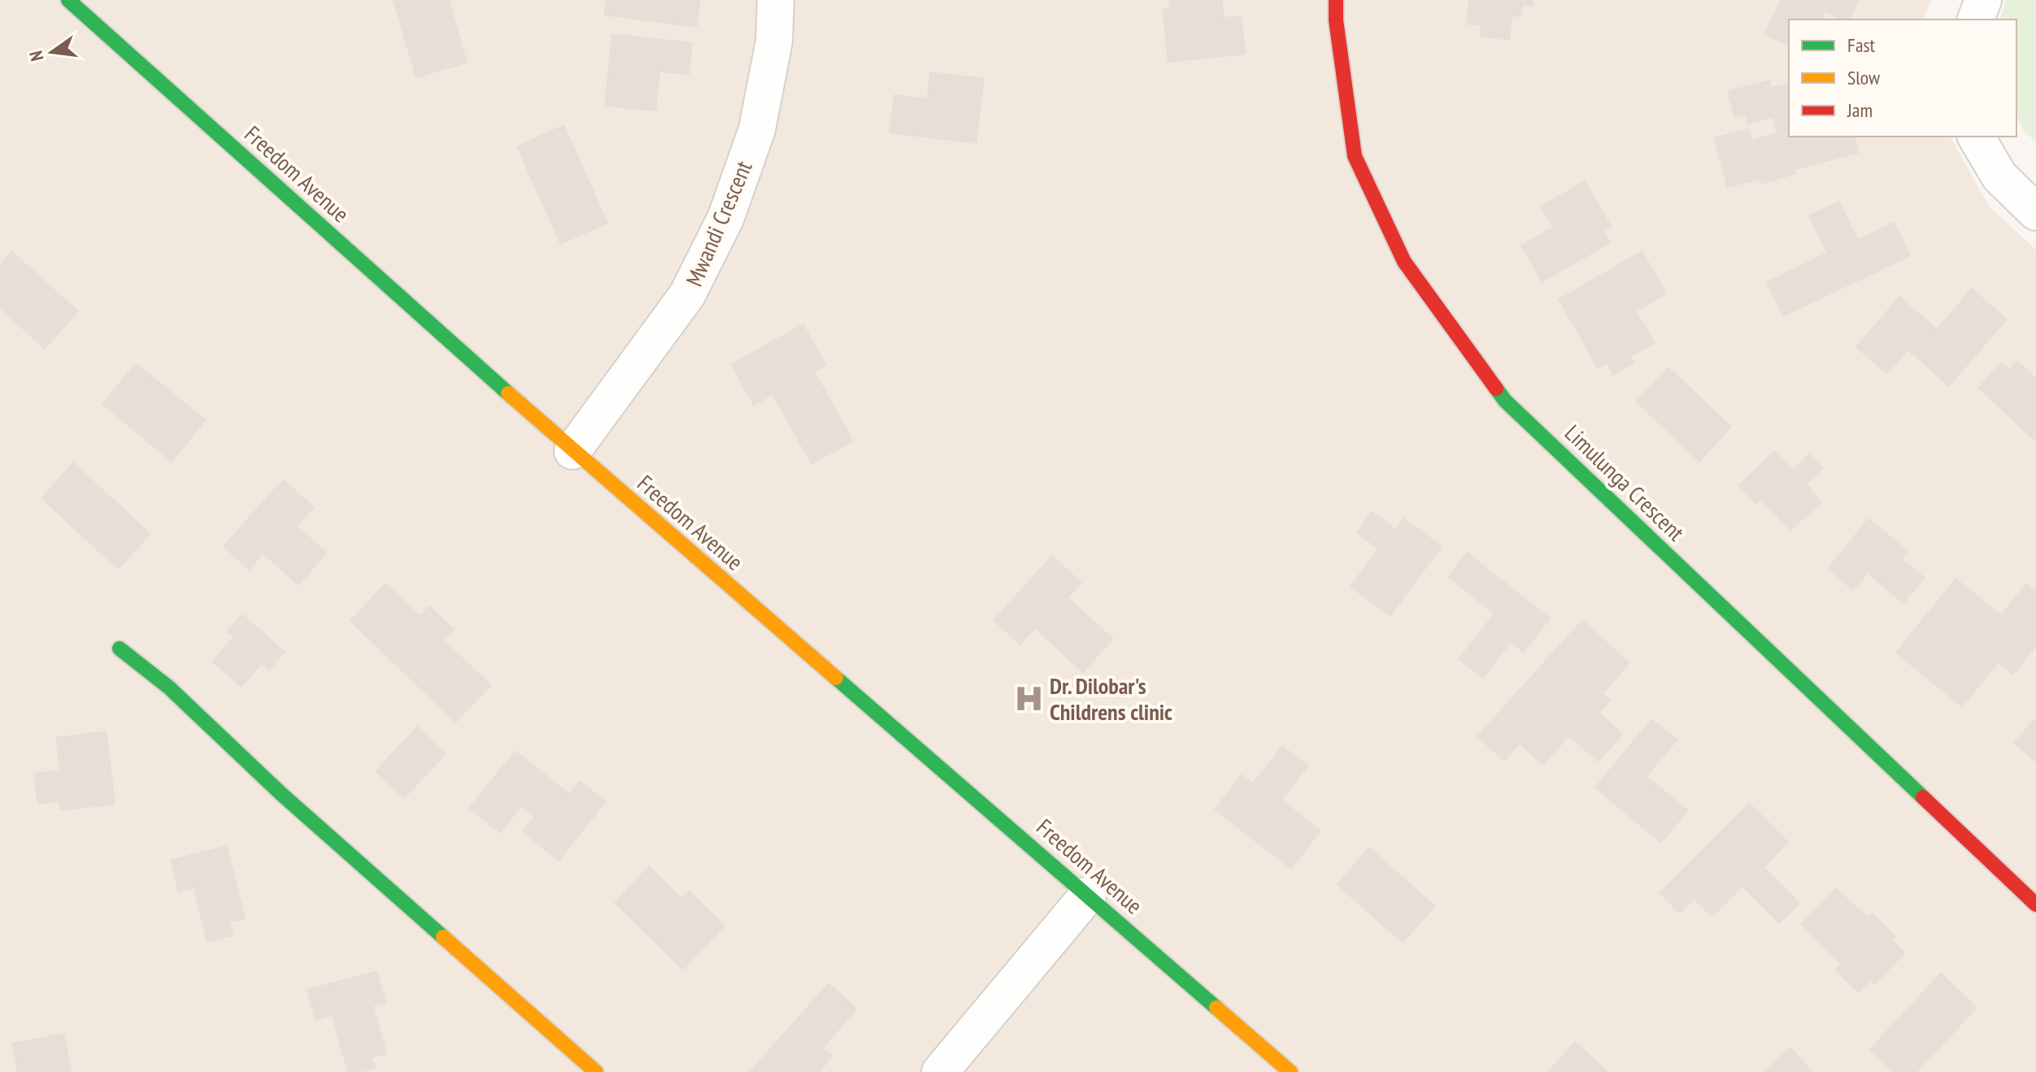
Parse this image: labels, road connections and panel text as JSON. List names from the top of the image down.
{
  "streets": {
    "street": ["Freedom Avenue", "Mwandi Crescent", "Limulunga Crescent"]
  },
  "crossings": [
    ["Freedom Avenue", "Mwandi Crescent"]
  ],
  "places": {
    "hospital": ["Dr. Dilobar's Childrens clinic"]
  },
  "legend": ["Fast", "Slow", "Jam"],
  "north": "left"
}
